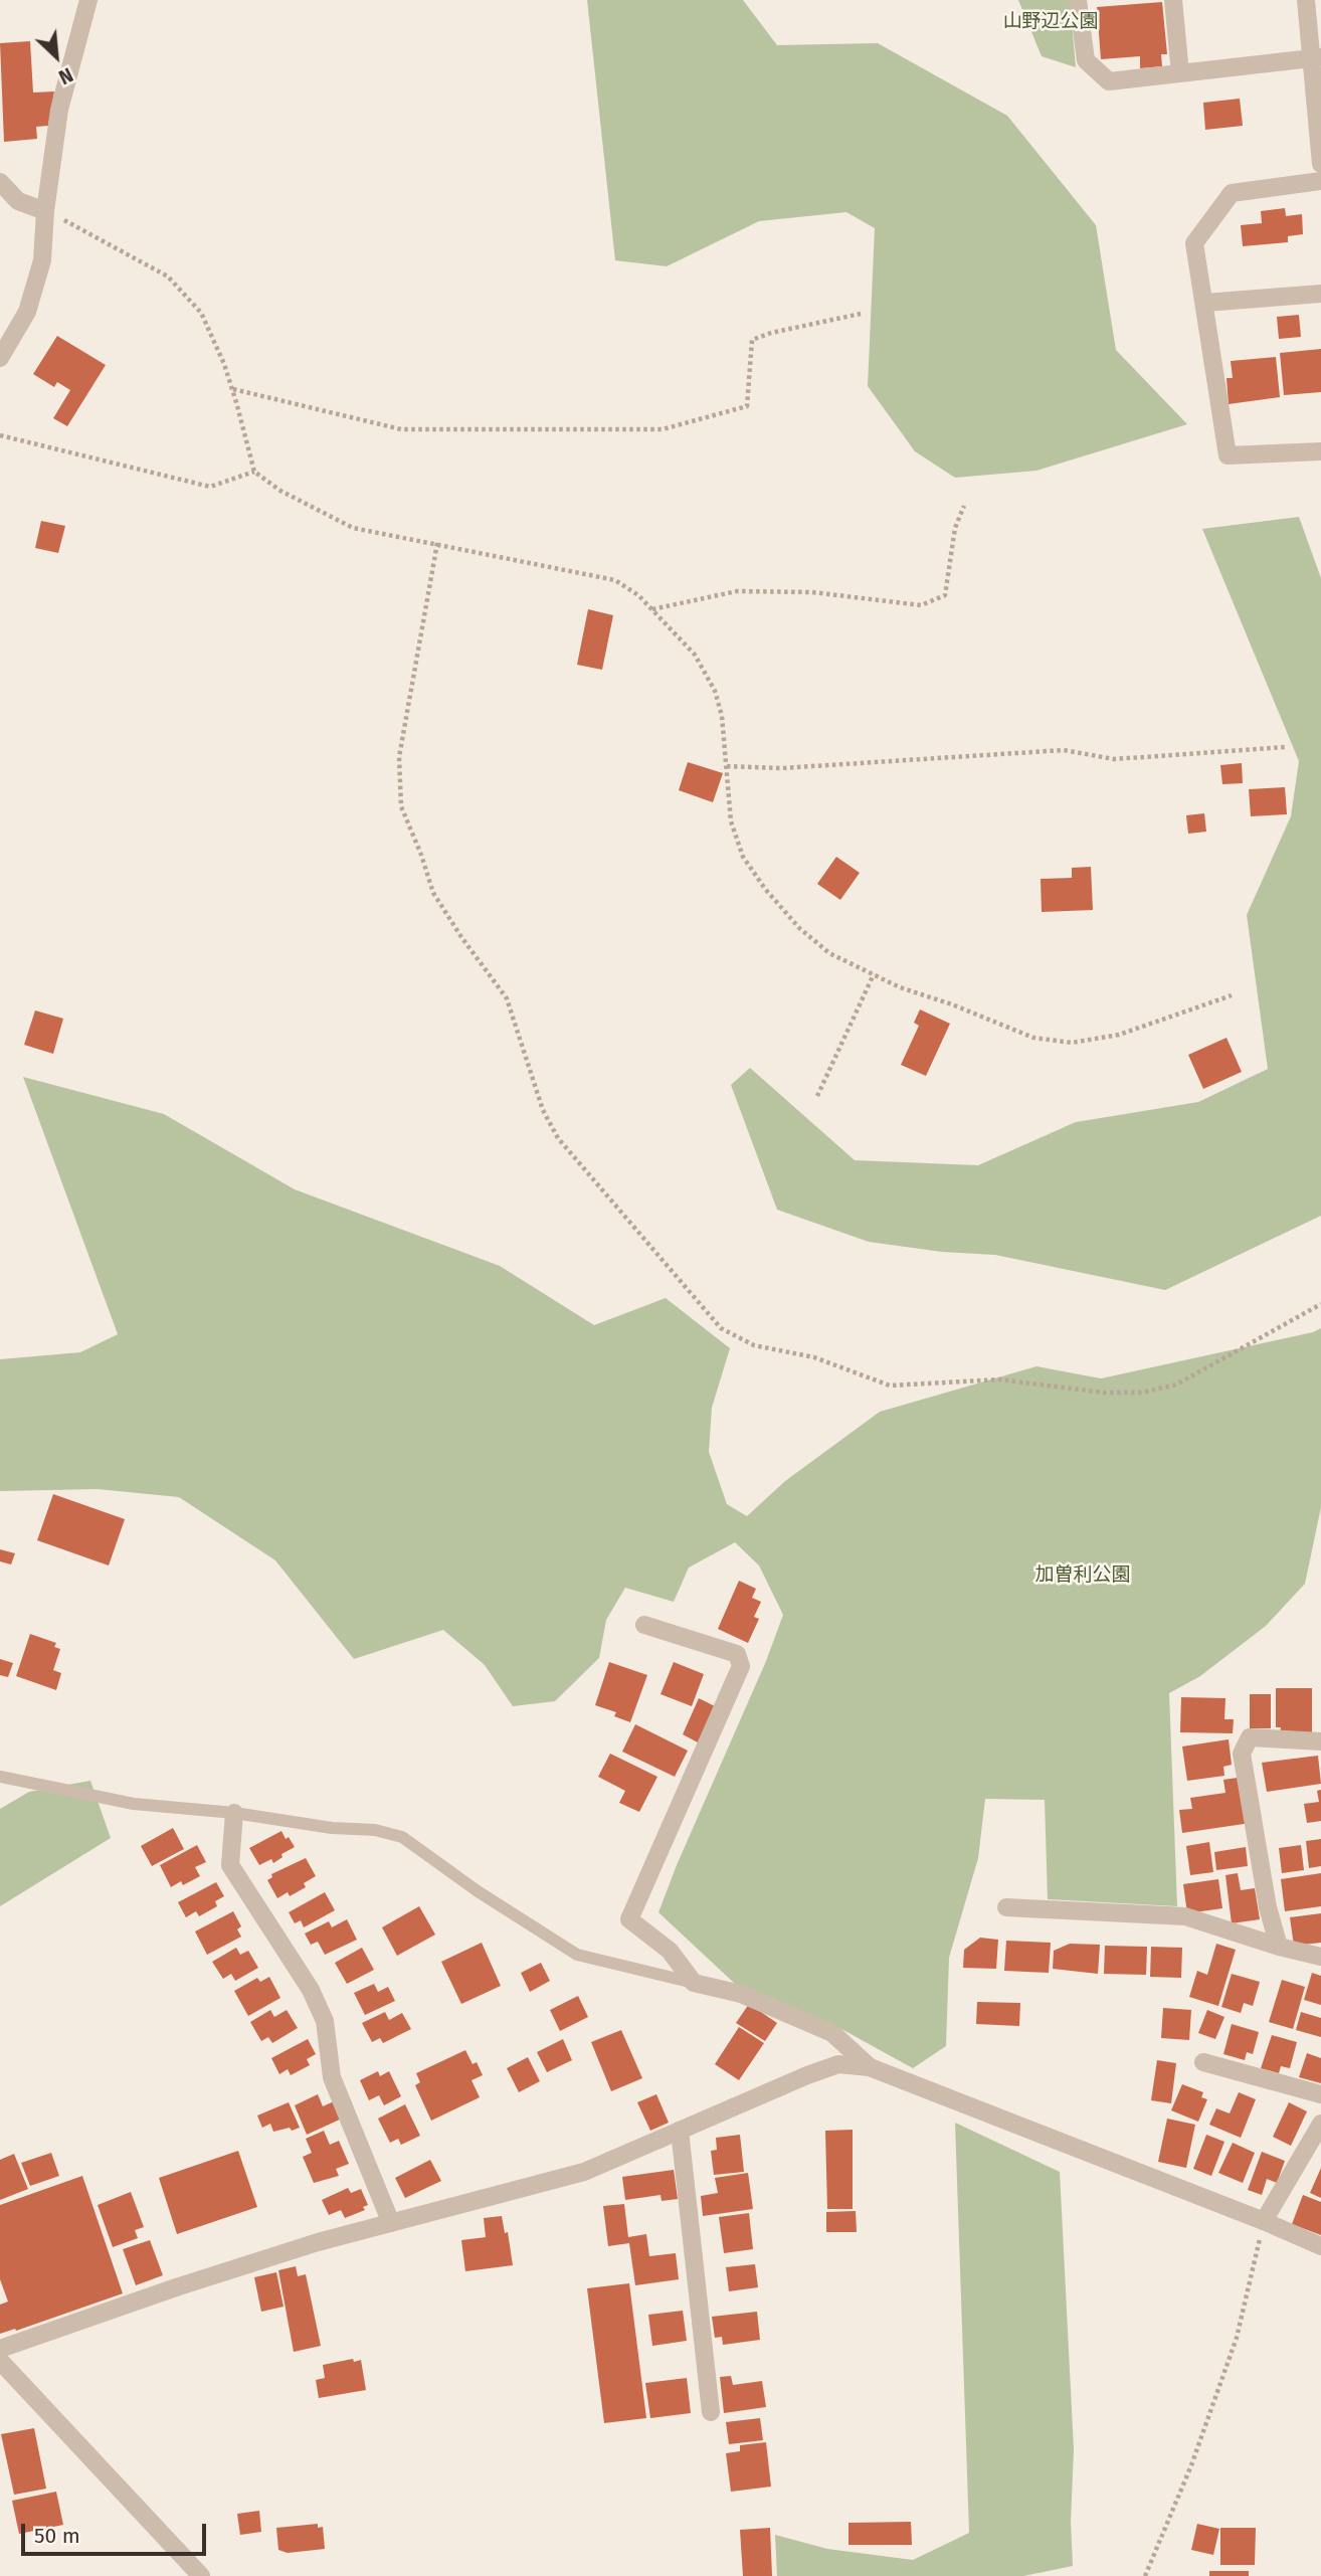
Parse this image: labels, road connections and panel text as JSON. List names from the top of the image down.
{
  "parks": ["山野辺公園", "加曽利公園"],
  "scale_bar": "50 m",
  "north": "bottom right"
}
